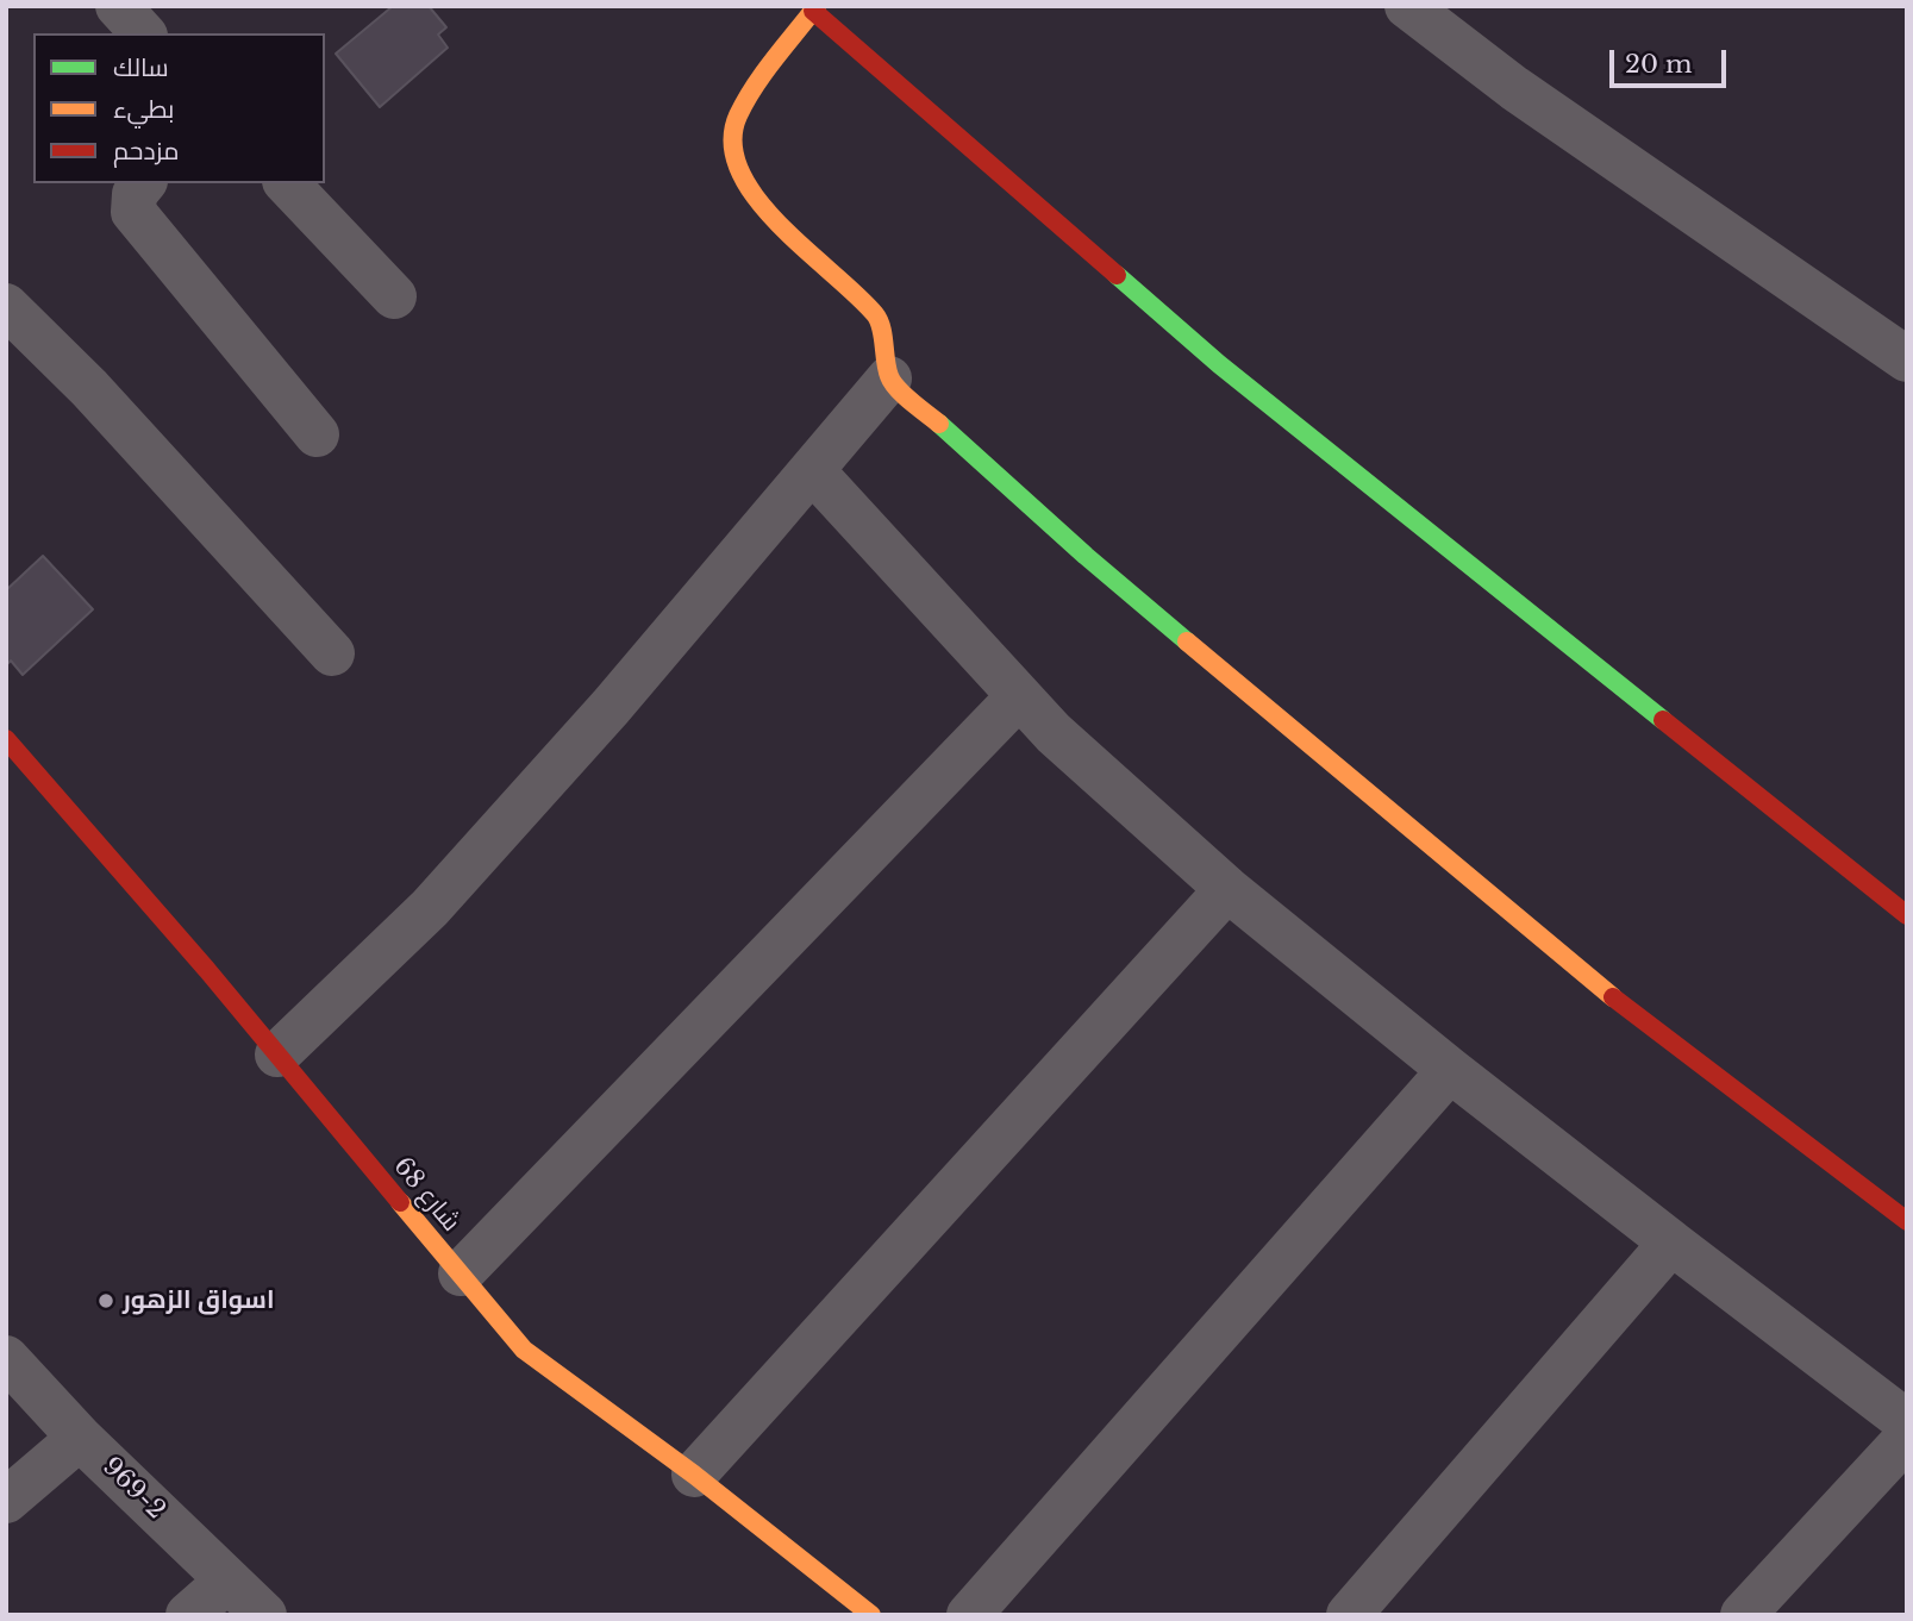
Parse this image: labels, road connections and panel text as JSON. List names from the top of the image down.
{
  "streets": {
    "street": ["شارع 68", "969-2"]
  },
  "places": ["اسواق الزهور"],
  "legend": ["سالك", "بطيء", "مزدحم"],
  "scale_bar": "20 m"
}
